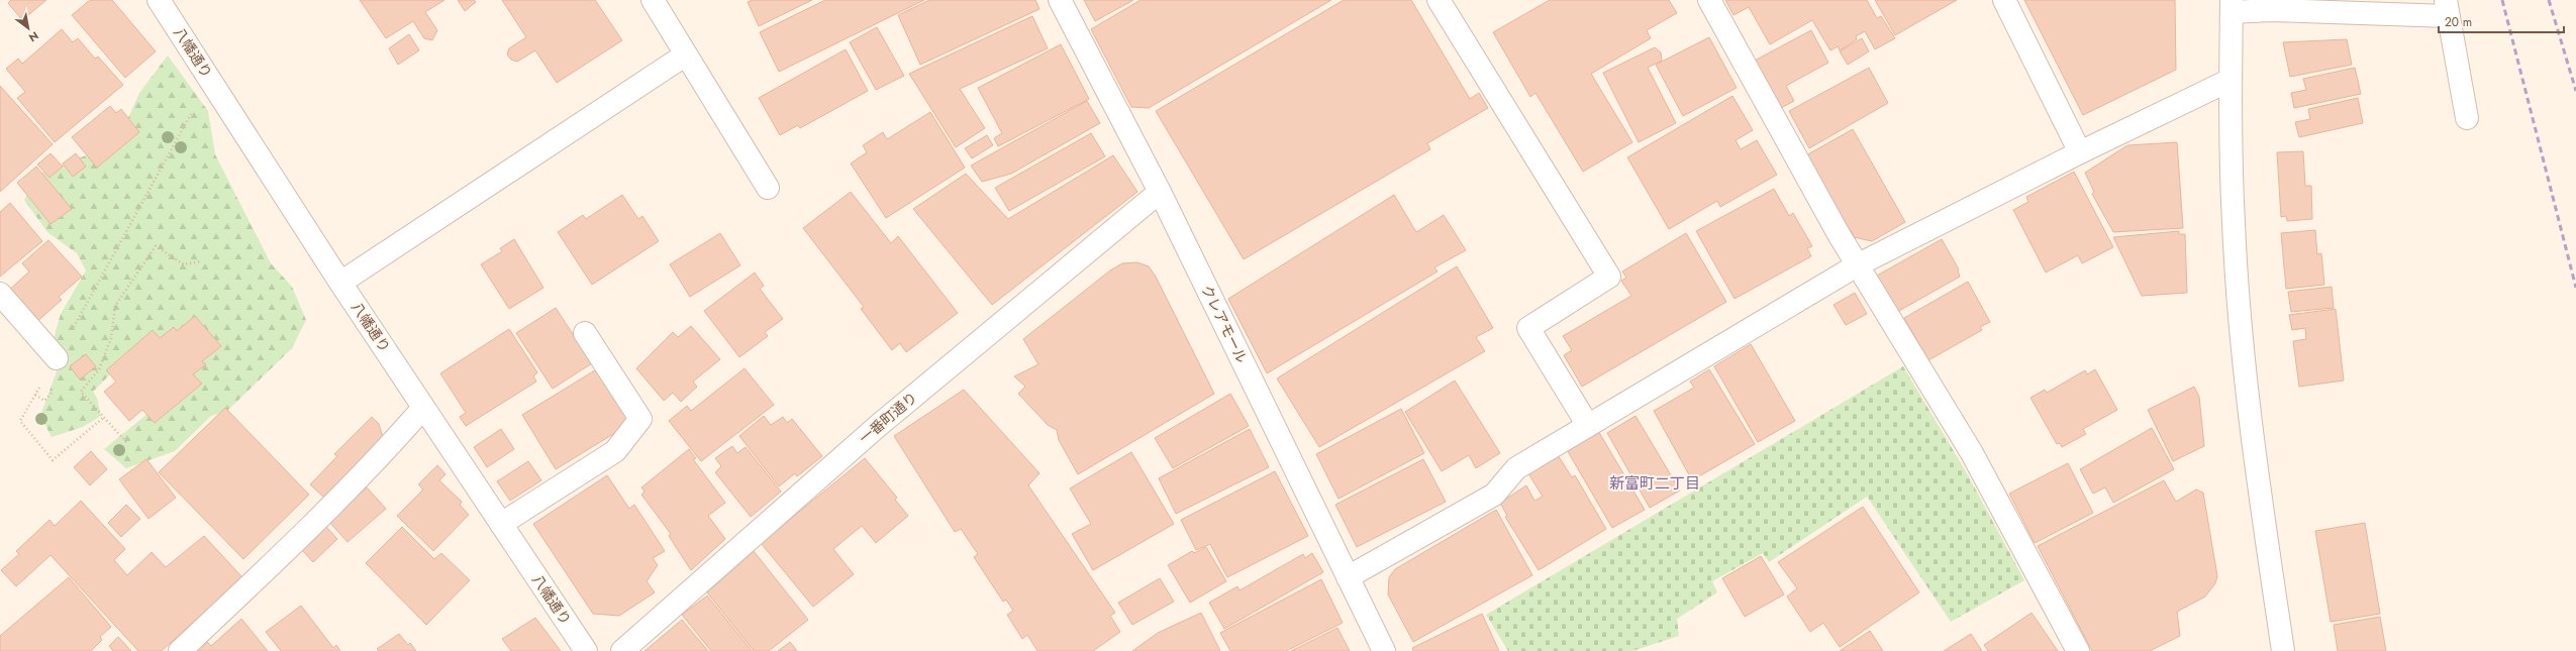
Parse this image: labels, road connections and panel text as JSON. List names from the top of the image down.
{
  "streets": {
    "street": ["八幡通り", "クレアモール", "一番町通り"]
  },
  "crossings": [
    ["クレアモール", "一番町通り"]
  ],
  "districts": ["新富町二丁目"],
  "scale_bar": "20 m",
  "north": "bottom right"
}
